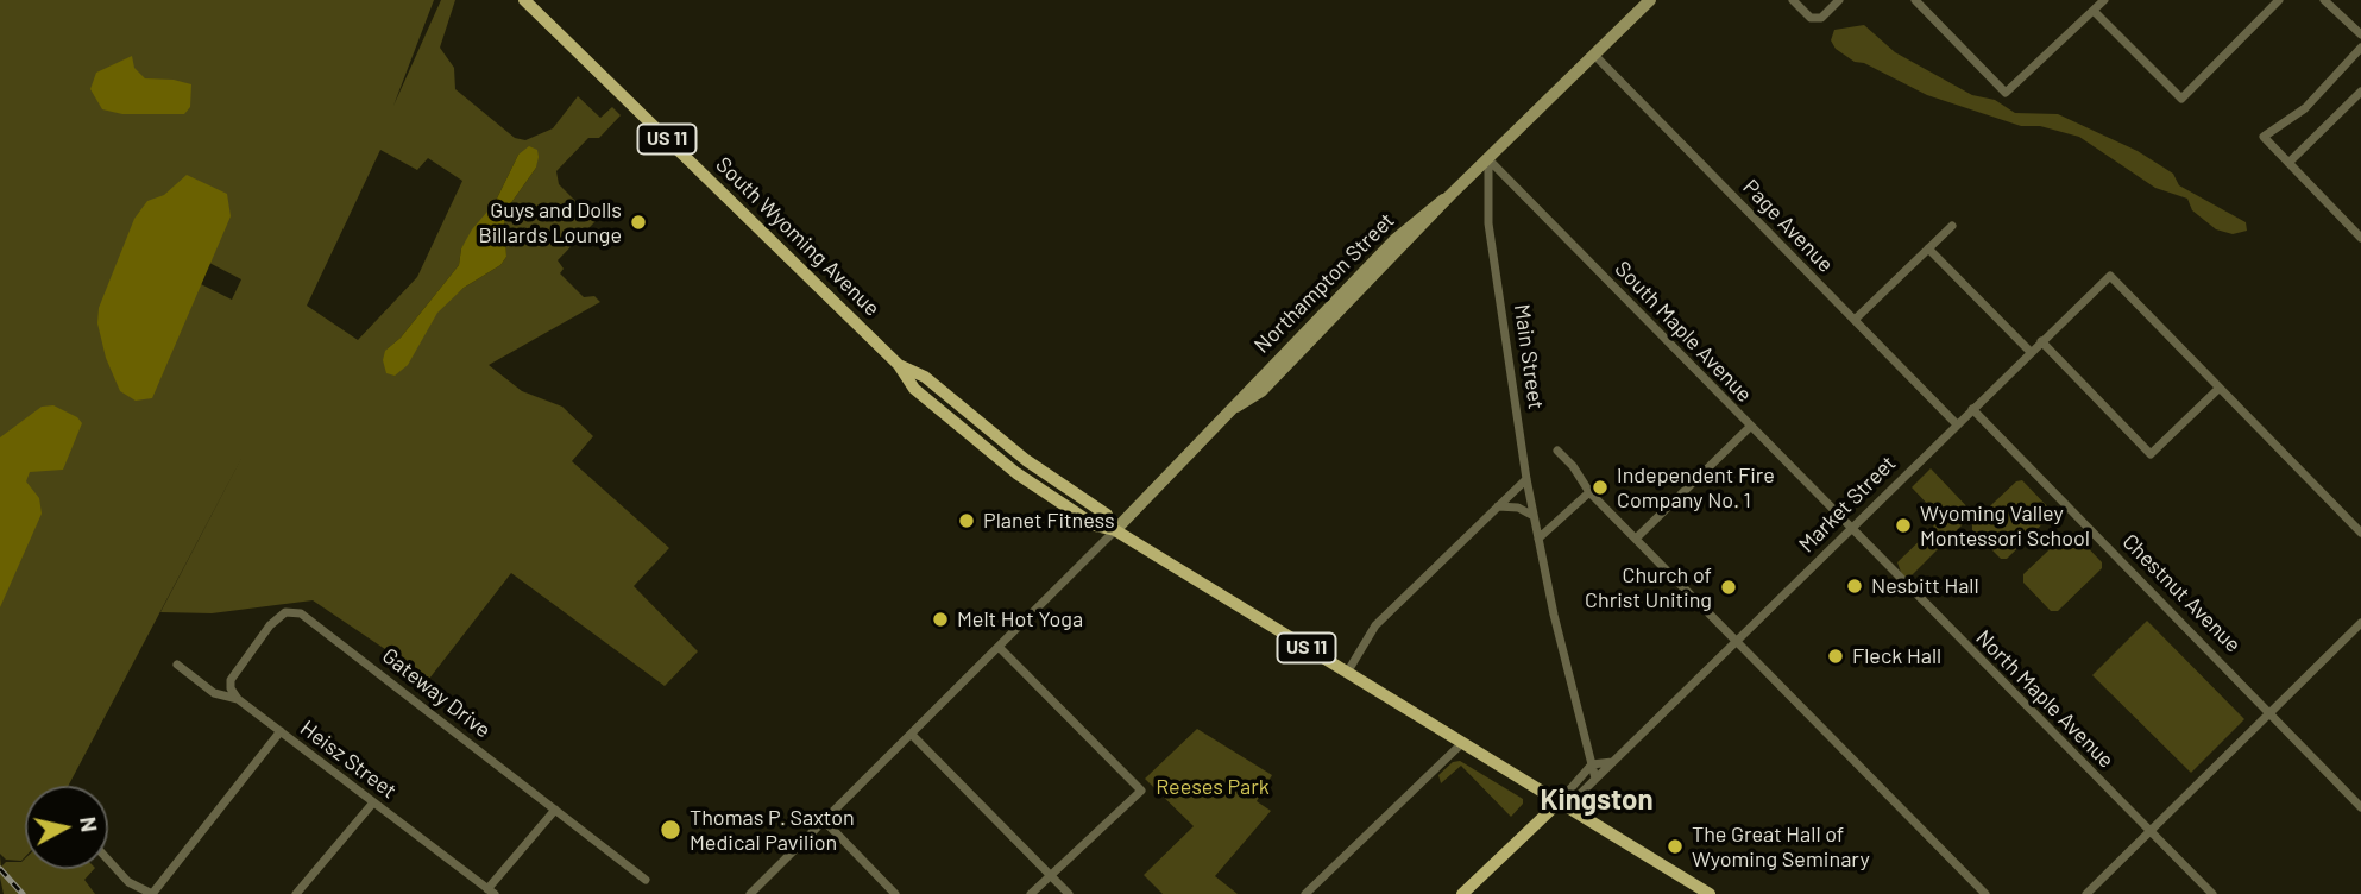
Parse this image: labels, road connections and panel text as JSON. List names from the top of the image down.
{
  "streets": {
    "main road": ["US 11", "South Wyoming Avenue", "Market Street"],
    "street": [
      "Page Avenue",
      "Northampton Street",
      "South Maple Avenue",
      "Main Street",
      "Chestnut Avenue",
      "Gateway Drive",
      "North Maple Avenue",
      "Heisz Street"
    ]
  },
  "crossings": [
    ["US 11", "South Wyoming Avenue"],
    ["US 11", "Market Street"],
    ["Page Avenue", "Market Street"],
    ["South Wyoming Avenue", "Northampton Street"],
    ["South Wyoming Avenue", "Market Street"],
    ["Northampton Street", "South Maple Avenue"],
    ["Northampton Street", "Main Street"],
    ["South Maple Avenue", "Main Street"],
    ["South Maple Avenue", "Market Street"],
    ["South Maple Avenue", "North Maple Avenue"],
    ["Main Street", "Market Street"],
    ["Market Street", "Chestnut Avenue"],
    ["Market Street", "North Maple Avenue"],
    ["Gateway Drive", "Heisz Street"]
  ],
  "districts": ["Kingston"],
  "parks": ["Reeses Park"],
  "places": [
    "Guys and Dolls Billards Lounge",
    "Independent Fire Company No. 1",
    "Planet Fitness",
    "Wyoming Valley Montessori School",
    "Nesbitt Hall",
    "Church of Christ Uniting",
    "Melt Hot Yoga",
    "Fleck Hall",
    "Thomas P. Saxton Medical Pavilion",
    "The Great Hall of Wyoming Seminary"
  ],
  "north": "right"
}
